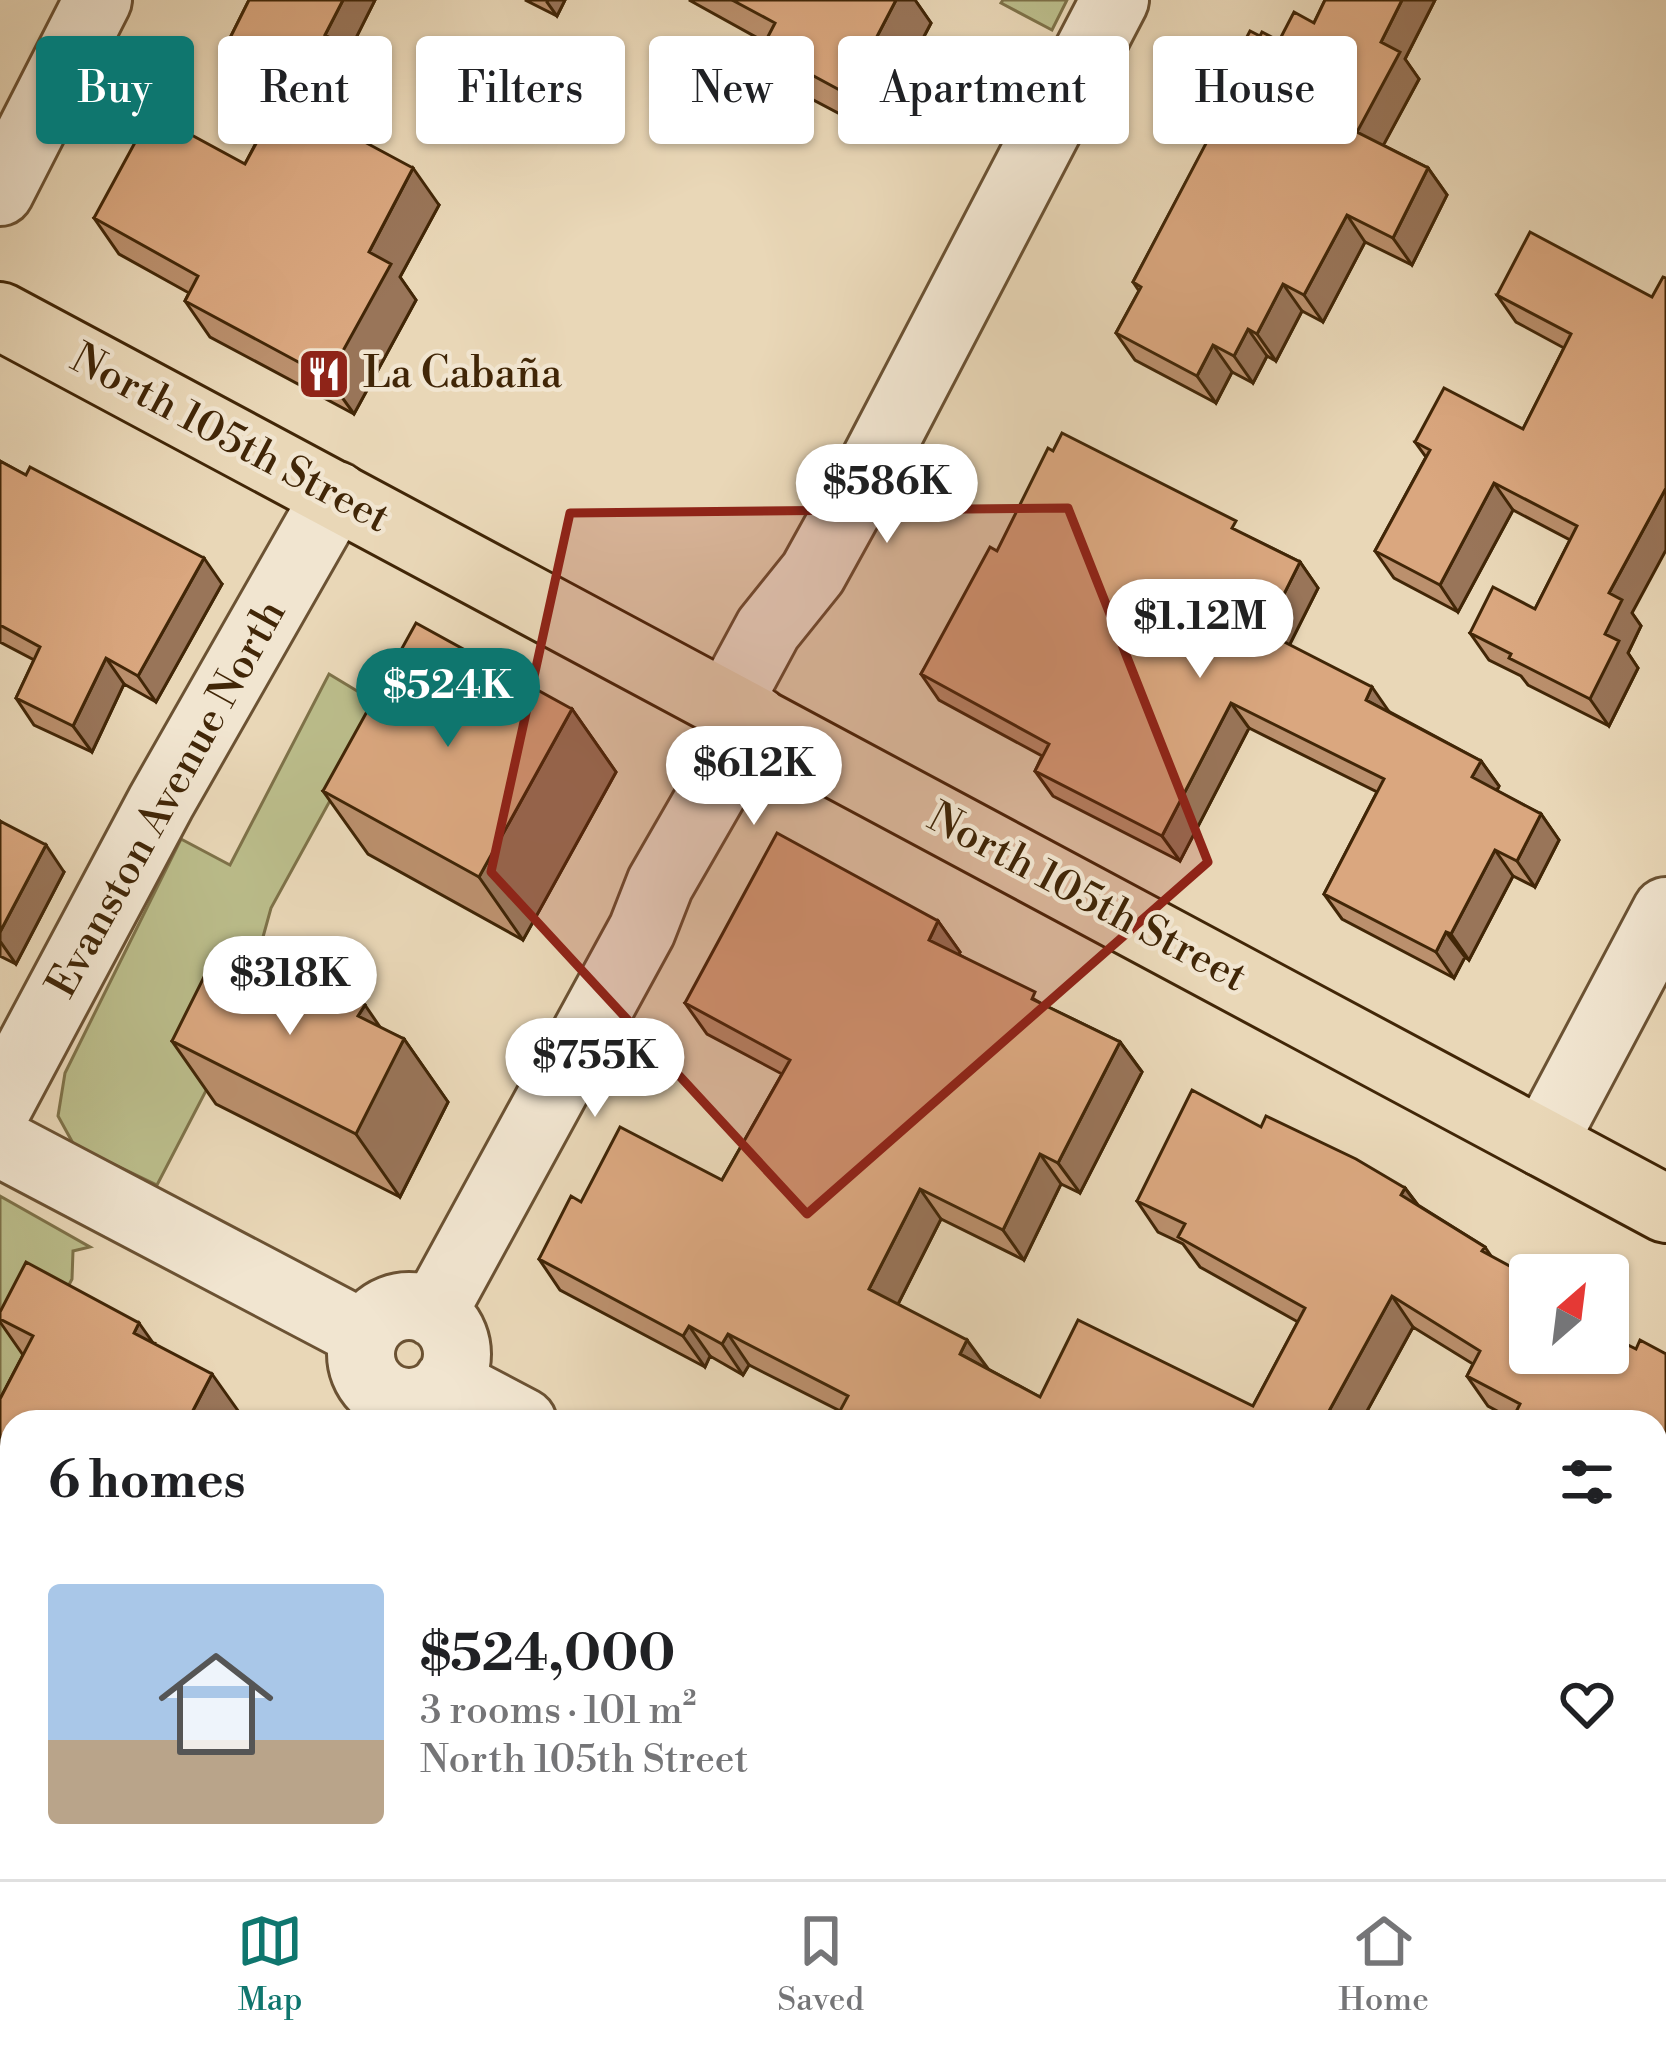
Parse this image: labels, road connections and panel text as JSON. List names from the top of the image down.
{
  "streets": {
    "main road": ["North 105th Street"],
    "street": ["Evanston Avenue North"]
  },
  "crossings": [
    ["North 105th Street", "Evanston Avenue North"]
  ],
  "places": {
    "restaurant": ["La Cabaña"]
  },
  "north": "top right",
  "page": {
    "chip": [
      "Buy",
      "Rent",
      "Filters",
      "New",
      "Apartment",
      "House"
    ],
    "price": [
      "$586K",
      "$1.12M",
      "$524K",
      "$612K",
      "$318K",
      "$755K"
    ],
    "heading": "6 homes",
    "list": [
      {
        "name": "$524,000",
        "note": "3 rooms · 101 m² · North 105th Street"
      }
    ],
    "tabs": ["Map", "Saved", "Home"]
  }
}
